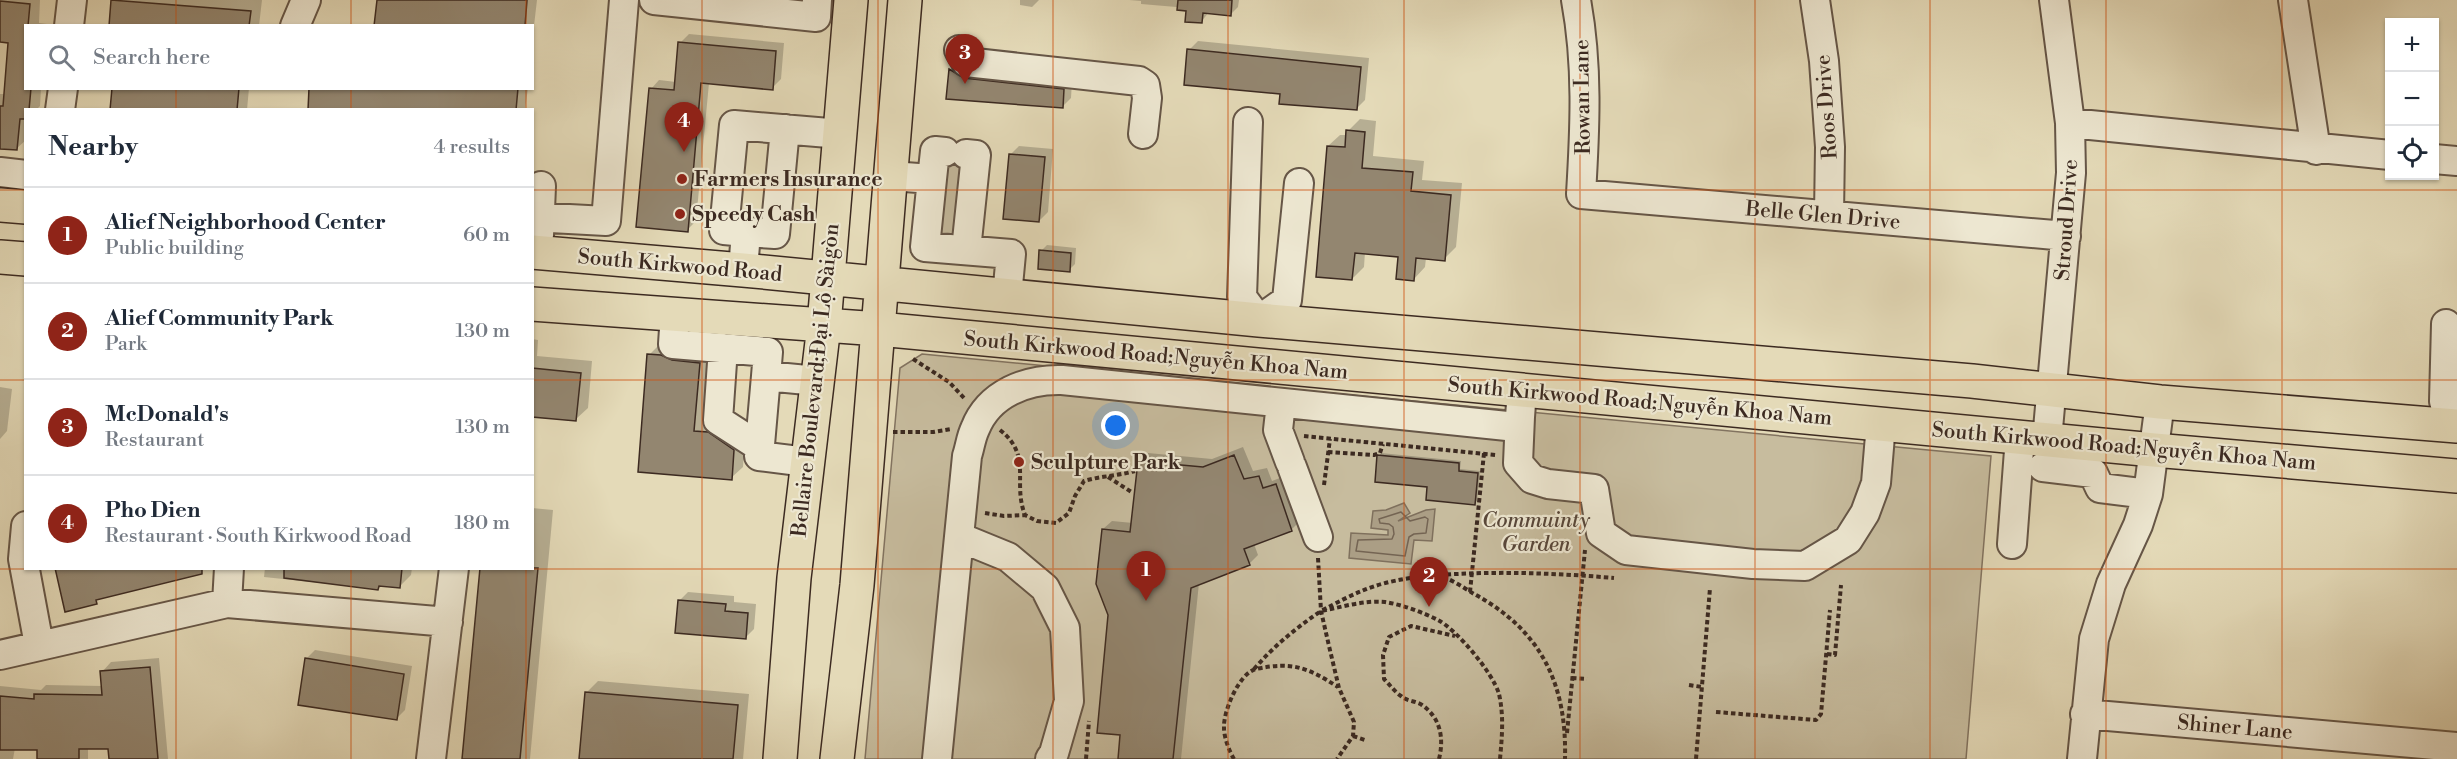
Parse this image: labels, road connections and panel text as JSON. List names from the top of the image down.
{
  "streets": {
    "main road": ["South Kirkwood Road", "South Kirkwood Road;Nguyễn Khoa Nam", "Bellaire Boulevard;Đại Lộ Sàigòn"],
    "street": [
      "Rowan Lane",
      "Roos Drive",
      "Belle Glen Drive",
      "Stroud Drive",
      "Shiner Lane"
    ]
  },
  "crossings": [
    ["Rowan Lane", "Belle Glen Drive"],
    ["Roos Drive", "Belle Glen Drive"],
    ["Belle Glen Drive", "Stroud Drive"],
    ["Stroud Drive", "South Kirkwood Road;Nguyễn Khoa Nam"],
    ["South Kirkwood Road", "South Kirkwood Road;Nguyễn Khoa Nam"],
    ["South Kirkwood Road", "Bellaire Boulevard;Đại Lộ Sàigòn"],
    ["South Kirkwood Road;Nguyễn Khoa Nam", "Bellaire Boulevard;Đại Lộ Sàigòn"]
  ],
  "parks": ["Commuinty Garden"],
  "places": ["Farmers Insurance", "Speedy Cash", "Sculpture Park"],
  "page": {
    "map_buttons": ["+", "−"],
    "search": "Search here",
    "pins": [
      "3",
      "4",
      "1",
      "2"
    ],
    "heading": ["Nearby", "4 results"],
    "list": [
      {
        "mark": "1",
        "name": "Alief Neighborhood Center",
        "note": "Public building",
        "value": "60 m"
      },
      {
        "mark": "2",
        "name": "Alief Community Park",
        "note": "Park",
        "value": "130 m"
      },
      {
        "mark": "3",
        "name": "McDonald's",
        "note": "Restaurant",
        "value": "130 m"
      },
      {
        "mark": "4",
        "name": "Pho Dien",
        "note": "Restaurant · South Kirkwood Road",
        "value": "180 m"
      }
    ]
  }
}
